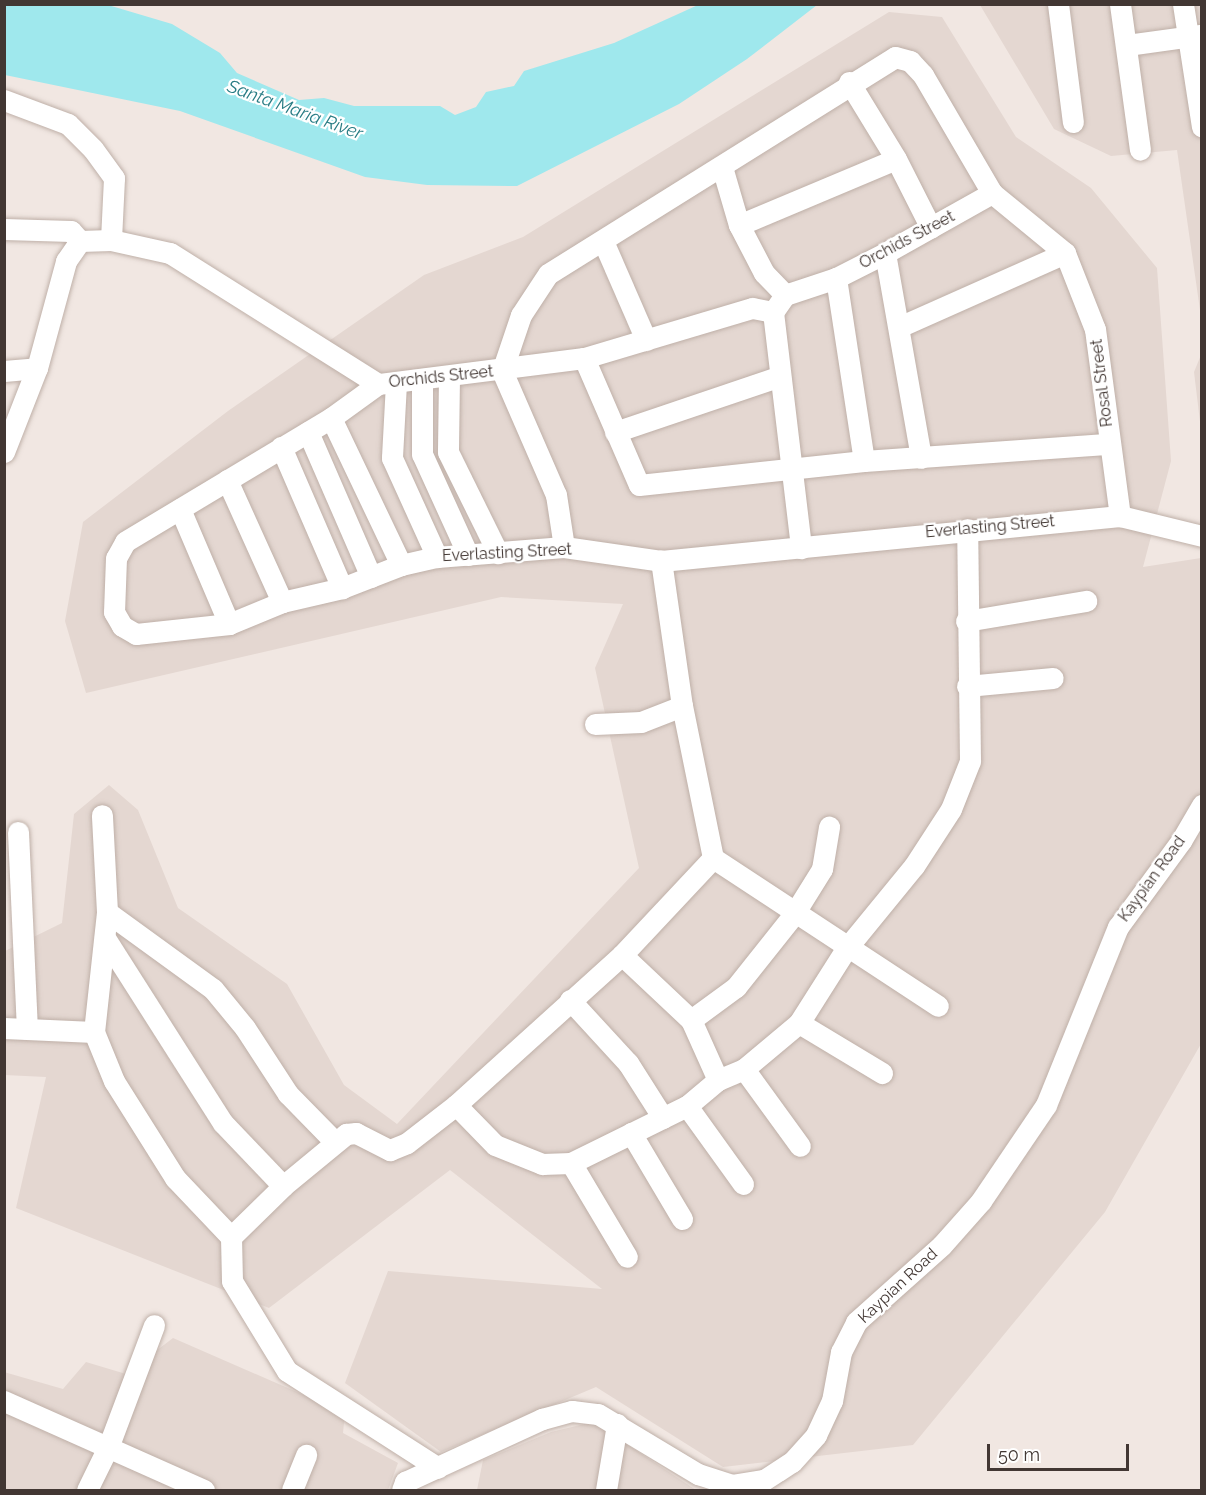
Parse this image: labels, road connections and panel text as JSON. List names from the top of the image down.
{
  "streets": {
    "street": [
      "Orchids Street",
      "Rosal Street",
      "Everlasting Street",
      "Kaypian Road"
    ]
  },
  "crossings": [
    ["Orchids Street", "Rosal Street"],
    ["Orchids Street", "Everlasting Street"],
    ["Rosal Street", "Everlasting Street"]
  ],
  "water": ["Santa Maria River"],
  "scale_bar": "50 m"
}
